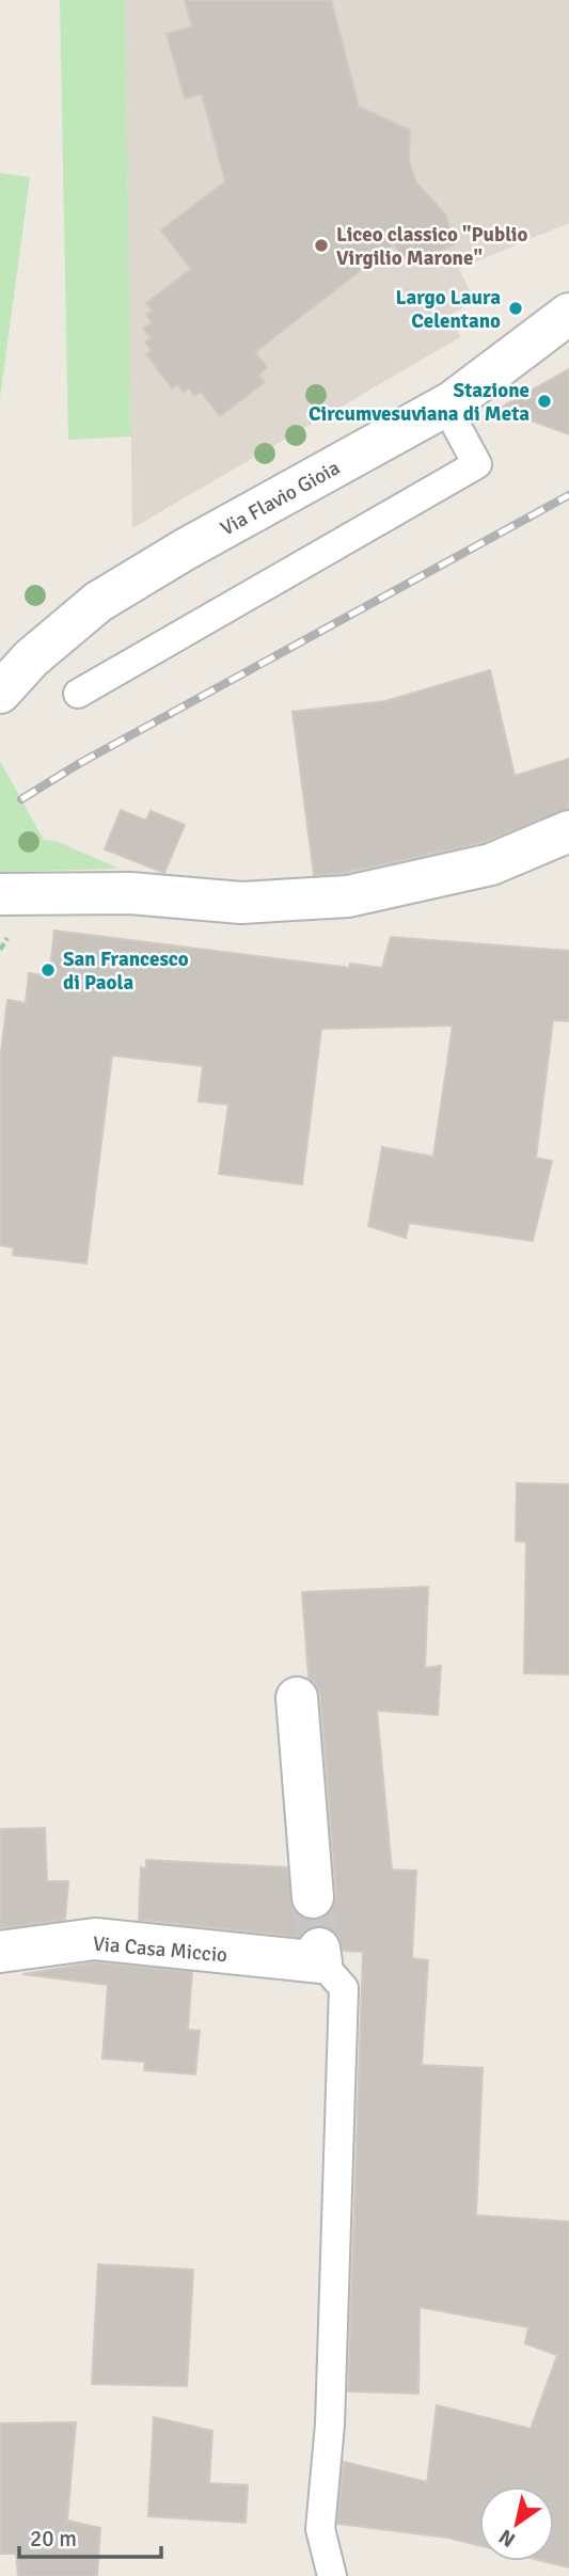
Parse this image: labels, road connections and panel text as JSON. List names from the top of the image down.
{
  "streets": {
    "street": ["Via Flavio Gioia", "Via Casa Miccio"]
  },
  "places": [
    "Liceo classico \"Publio Virgilio Marone\"",
    "Largo Laura Celentano",
    "Stazione Circumvesuviana di Meta",
    "San Francesco di Paola"
  ],
  "scale_bar": "20 m",
  "north": "bottom left"
}
